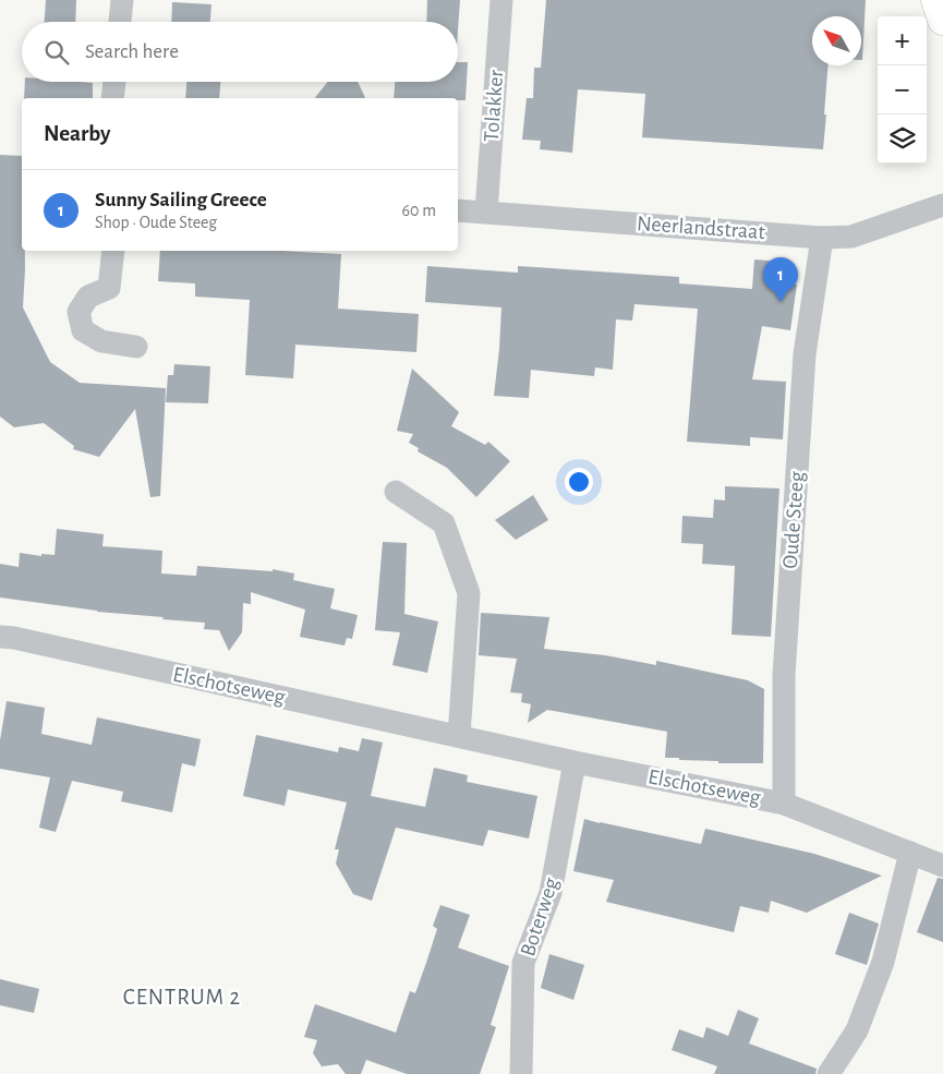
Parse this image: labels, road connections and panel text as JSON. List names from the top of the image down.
{
  "streets": {
    "street": [
      "Tolakker",
      "Neerlandstraat",
      "Oude Steeg",
      "Elschotseweg",
      "Boterweg"
    ]
  },
  "crossings": [
    ["Tolakker", "Neerlandstraat"],
    ["Neerlandstraat", "Oude Steeg"],
    ["Oude Steeg", "Elschotseweg"],
    ["Elschotseweg", "Boterweg"]
  ],
  "districts": ["CENTRUM 2"],
  "north": "top left",
  "page": {
    "map_buttons": ["+", "−"],
    "search": "Search here",
    "heading": "Nearby",
    "list": [
      {
        "mark": "1",
        "name": "Sunny Sailing Greece",
        "note": "Shop · Oude Steeg",
        "value": "60 m"
      }
    ],
    "pins": "1"
  }
}
